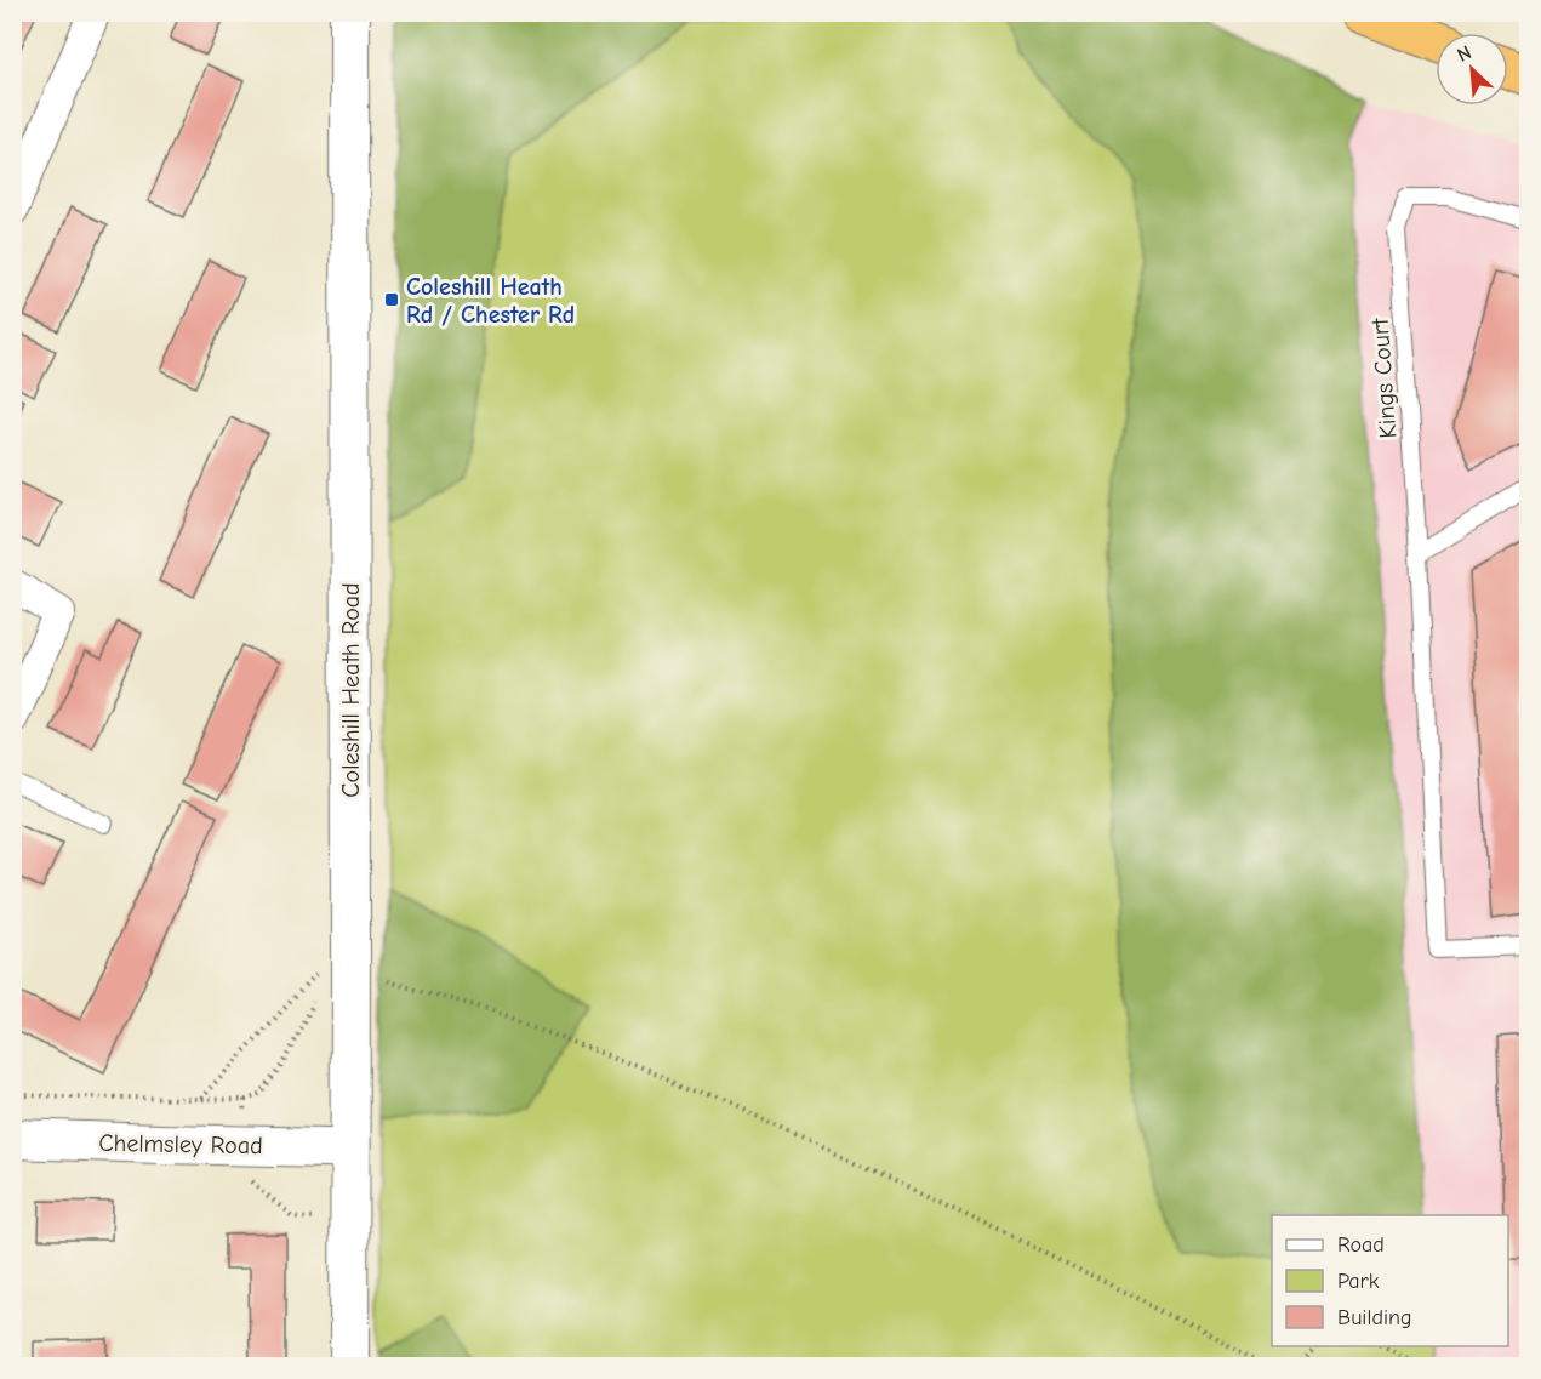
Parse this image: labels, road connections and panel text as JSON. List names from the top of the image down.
{
  "streets": {
    "street": ["Coleshill Heath Road", "Chelmsley Road"],
    "lane": ["Kings Court"]
  },
  "crossings": [
    ["Coleshill Heath Road", "Chelmsley Road"]
  ],
  "places": {
    "transit": ["Coleshill Heath Rd / Chester Rd"]
  },
  "legend": ["Road", "Park", "Building"],
  "north": "top left"
}
